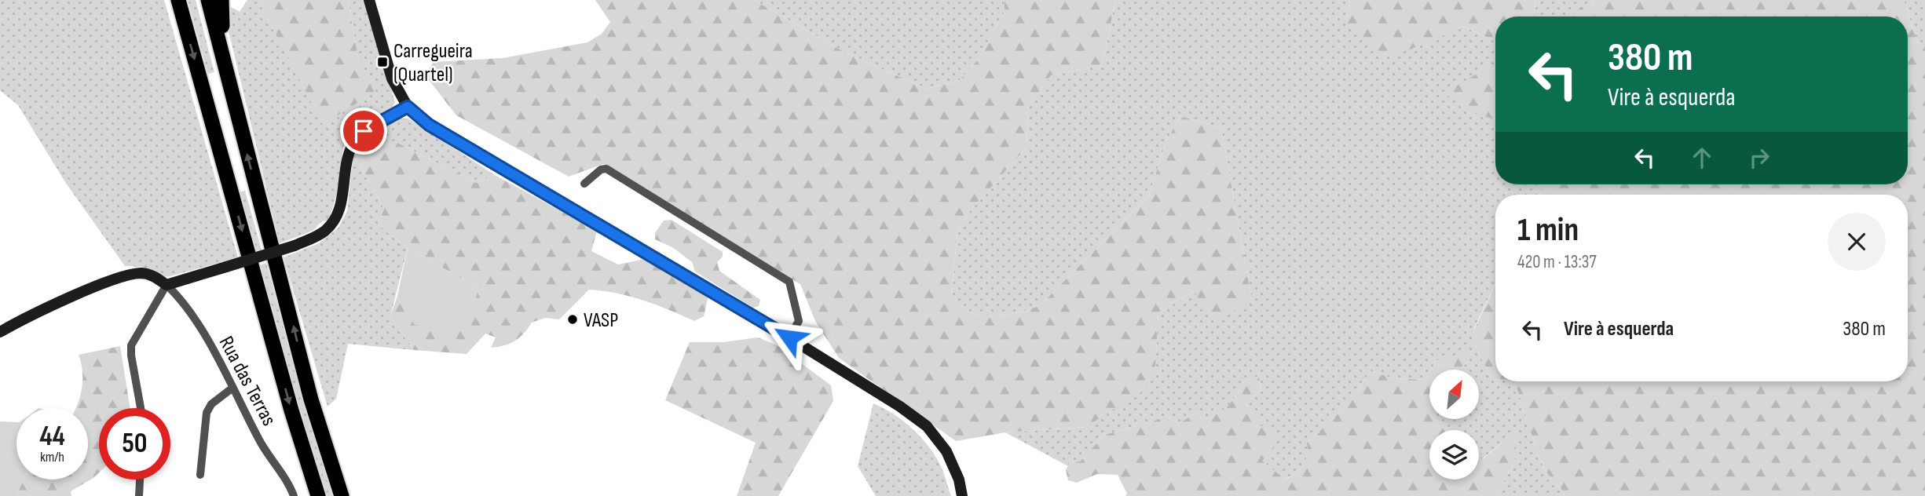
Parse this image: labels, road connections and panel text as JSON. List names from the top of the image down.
{
  "streets": {
    "street": ["Rua das Terras"]
  },
  "places": {
    "transit": ["Carregueira (Quartel)"],
    "other": ["VASP"]
  },
  "north": "top right",
  "page": {
    "turn": ["380 m", "Vire à esquerda"],
    "heading": ["1 min", "420 m · 13:37"],
    "list": [
      {
        "name": "Vire à esquerda",
        "value": "380 m"
      }
    ],
    "speed": "44 km/h",
    "limit": "50"
  }
}
